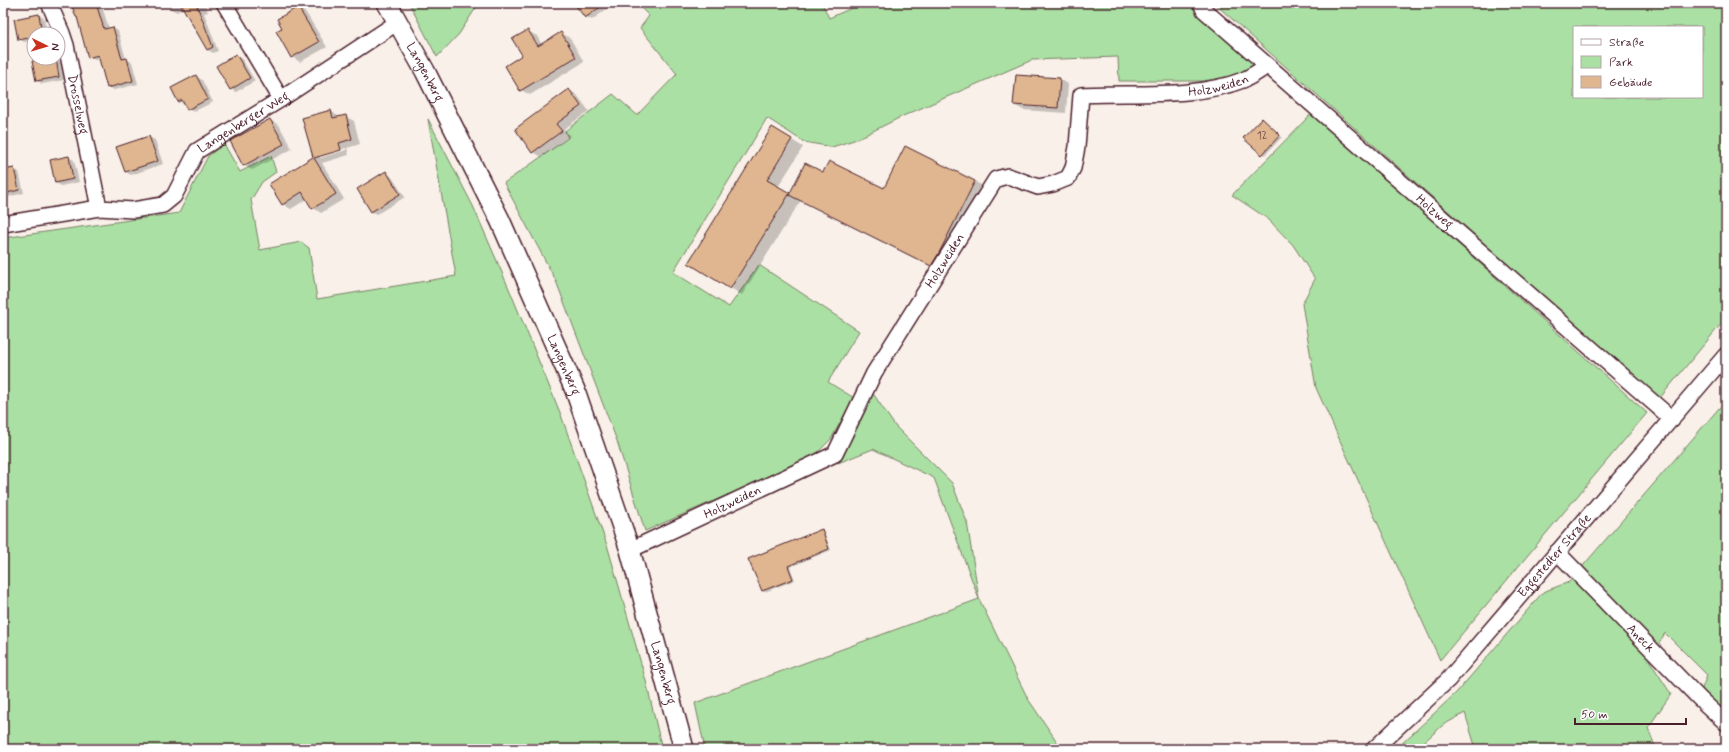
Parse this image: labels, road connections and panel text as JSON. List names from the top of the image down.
{
  "streets": {
    "main road": ["Langenberg"],
    "street": [
      "Holzweiden",
      "Drosselweg",
      "Langenberger Weg",
      "Holzweg",
      "Eggestedter Straße",
      "Aneck"
    ]
  },
  "crossings": [
    ["Langenberg", "Holzweiden"],
    ["Langenberg", "Langenberger Weg"],
    ["Holzweiden", "Holzweg"],
    ["Drosselweg", "Langenberger Weg"],
    ["Holzweg", "Eggestedter Straße"],
    ["Eggestedter Straße", "Aneck"]
  ],
  "house_numbers": ["12"],
  "legend": ["Straße", "Park", "Gebäude"],
  "scale_bar": "50 m",
  "north": "right"
}
